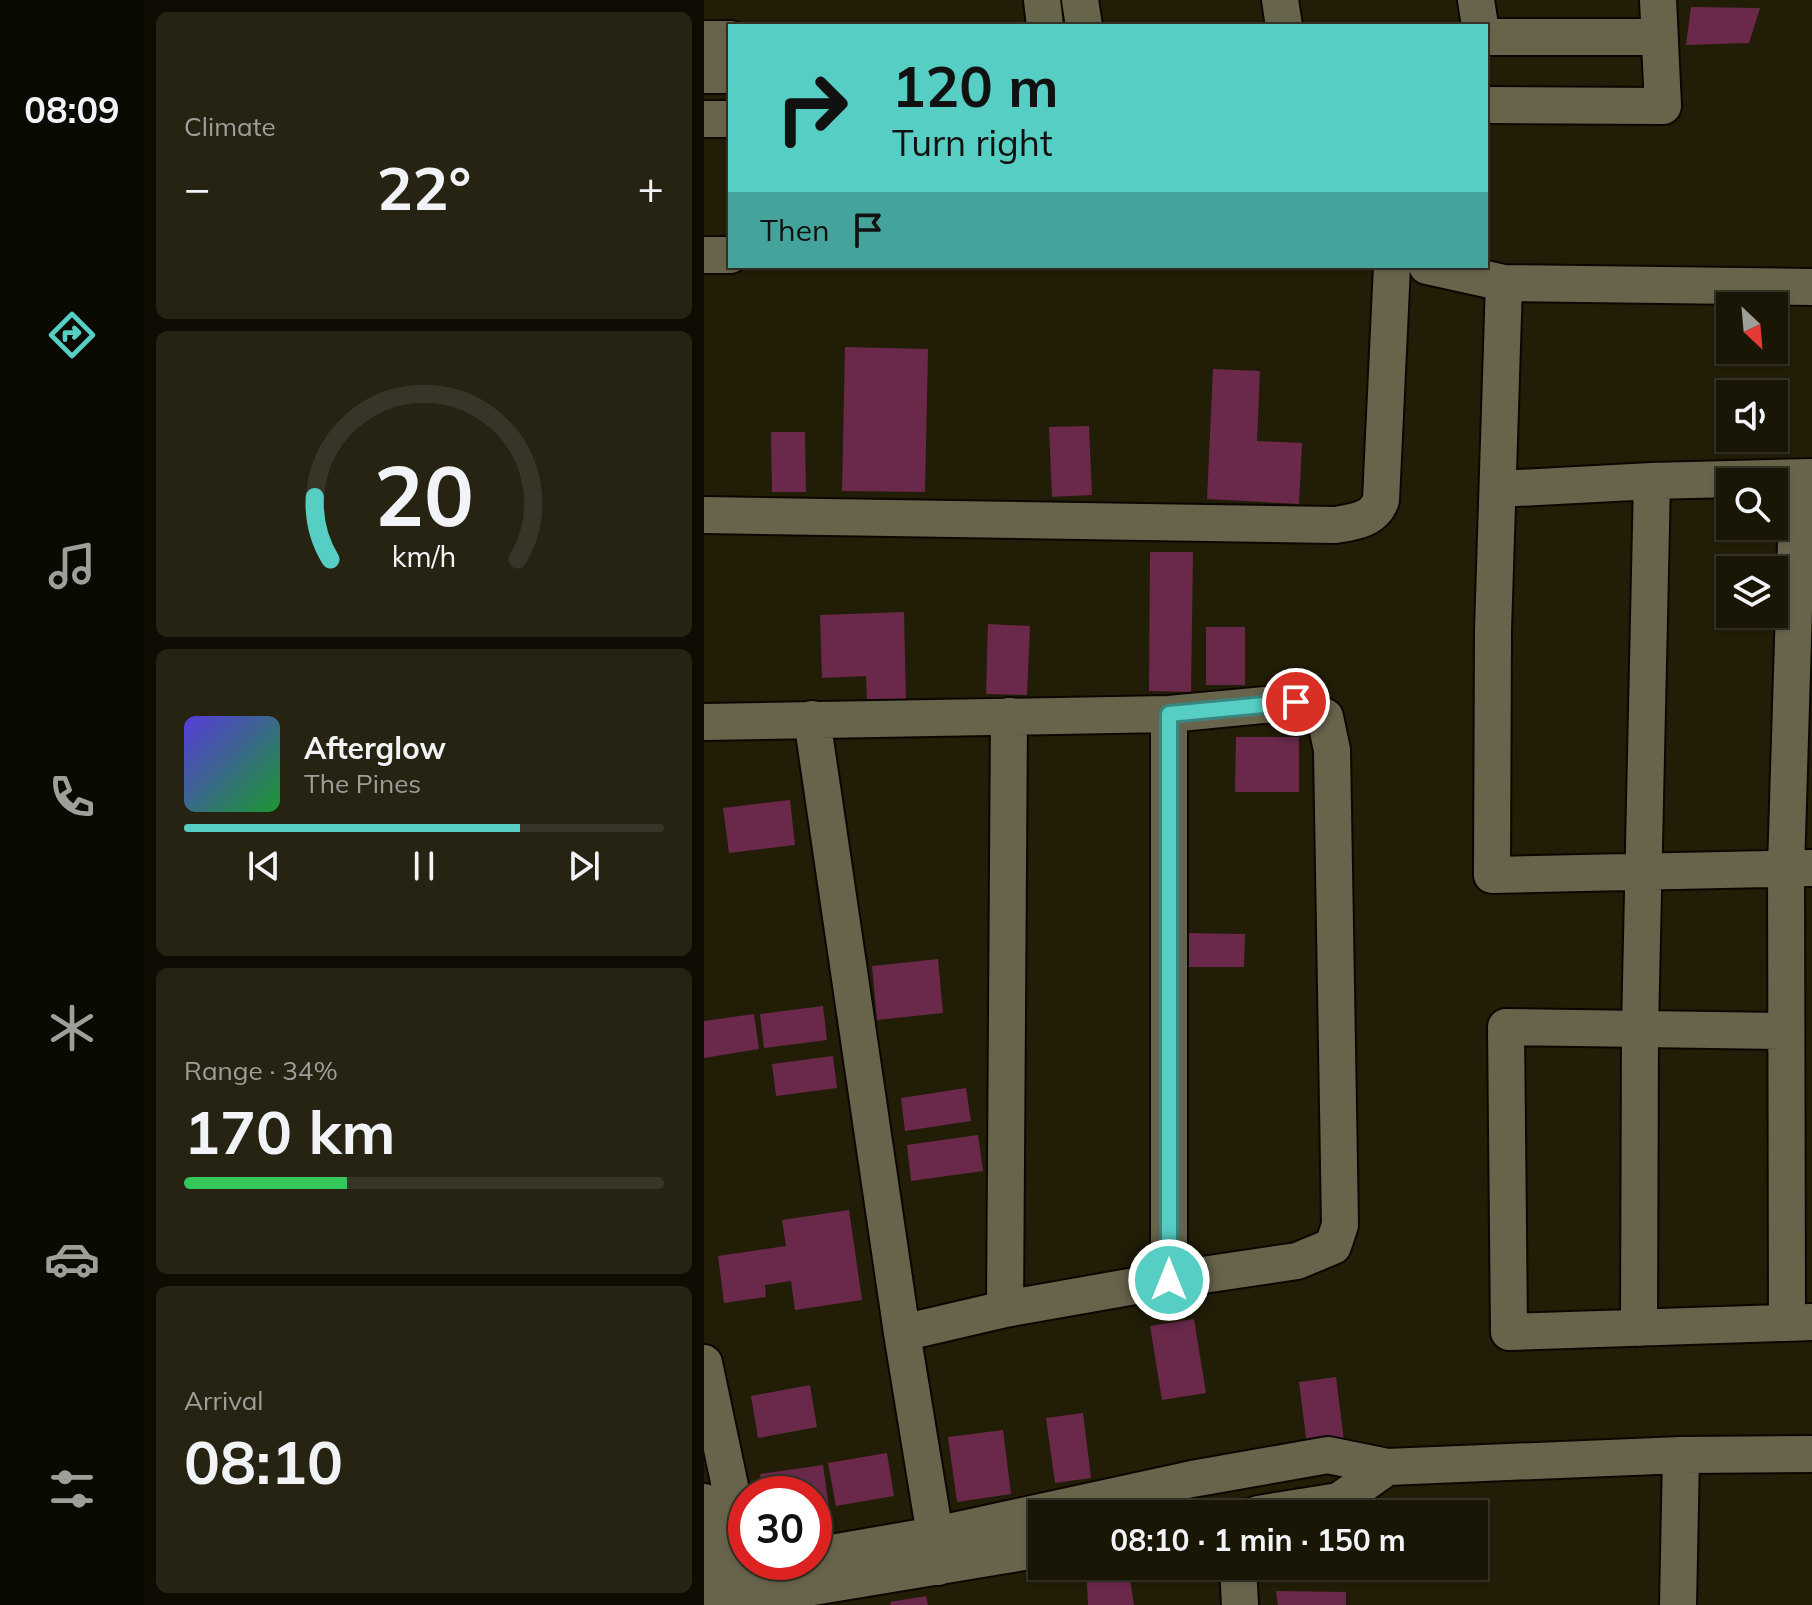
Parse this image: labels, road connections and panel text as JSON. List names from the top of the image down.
{
  "north": "bottom right",
  "page": {
    "tabs": "08:09",
    "tile": [
      "Climate",
      ["Range · 34%", "170 km"],
      ["Arrival", "08:10"]
    ],
    "turn": ["120 m", "Turn right"],
    "heat": ["−", "22°", "+"],
    "then": "Then",
    "song": ["Afterglow", "The Pines"],
    "limit": "30",
    "trip": "08:10 · 1 min · 150 m",
    "gauge": ["20", "km/h"]
  }
}
